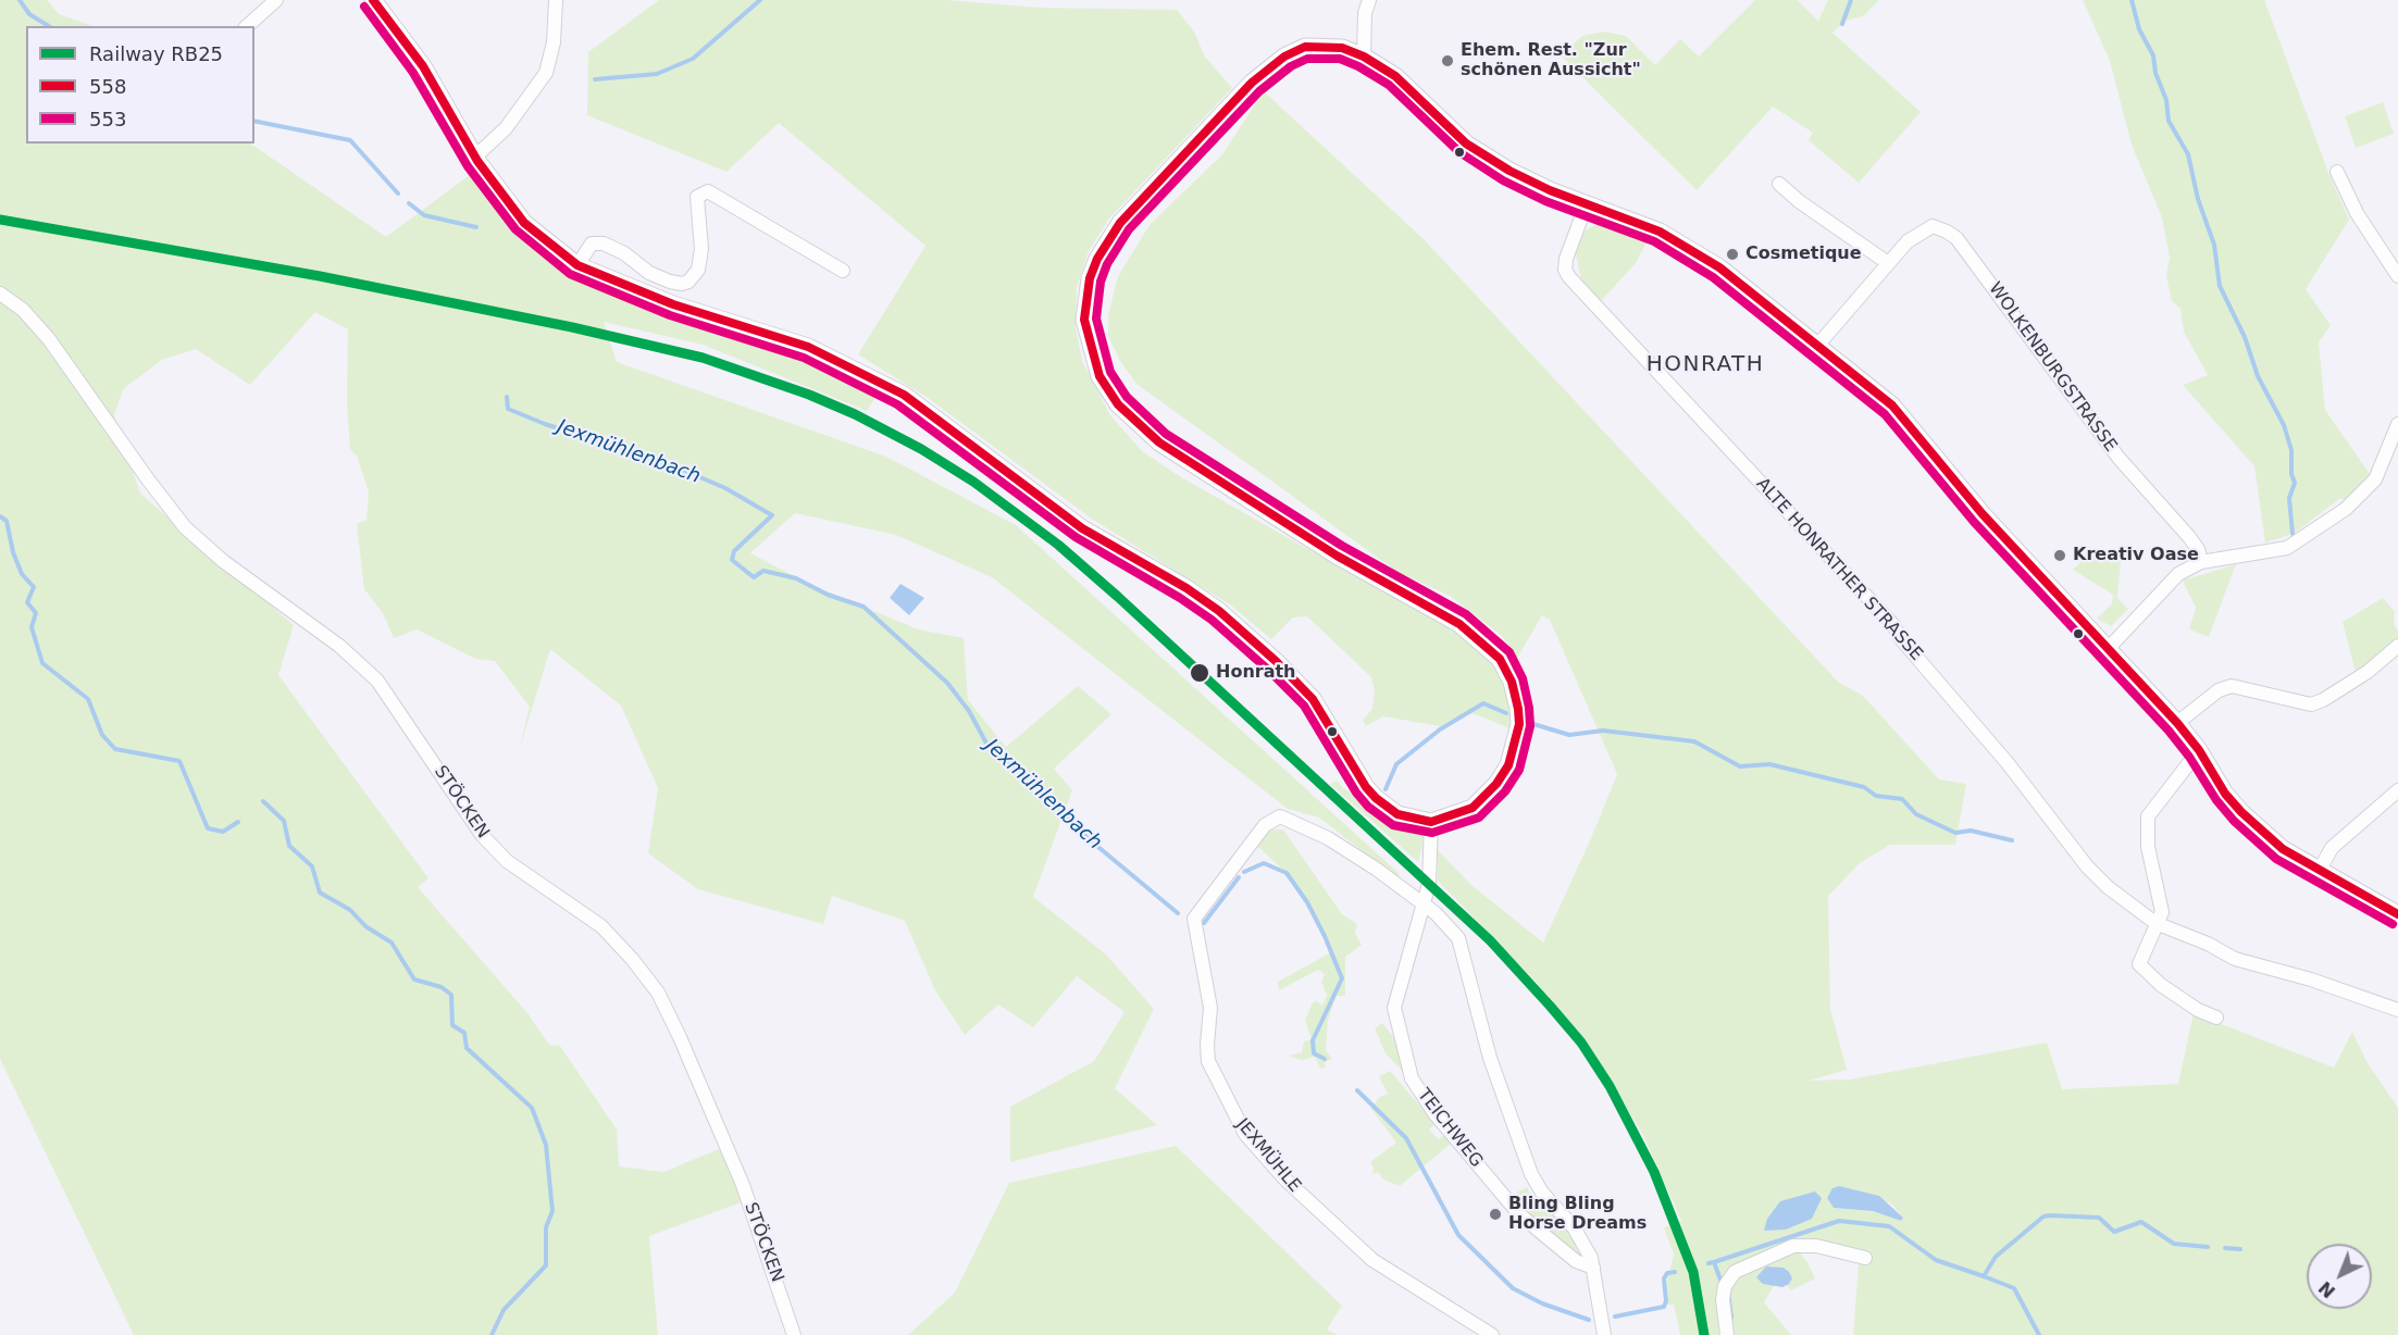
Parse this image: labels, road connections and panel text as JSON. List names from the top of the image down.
{
  "streets": {
    "street": [
      "WOLKENBURGSTRASSE",
      "ALTE HONRATHER STRASSE",
      "STÖCKEN",
      "TEICHWEG",
      "JEXMÜHLE"
    ]
  },
  "crossings": [
    ["TEICHWEG", "JEXMÜHLE"]
  ],
  "districts": ["HONRATH"],
  "water": ["Jexmühlenbach"],
  "places": [
    "Ehem. Rest. \"Zur schönen Aussicht\"",
    "Cosmetique",
    "Kreativ Oase",
    "Honrath",
    "Bling Bling Horse Dreams"
  ],
  "lines": ["transit line 558", "transit line 553", "rail line RB25"],
  "legend": ["Railway RB25", "558", "553"],
  "north": "bottom left"
}
